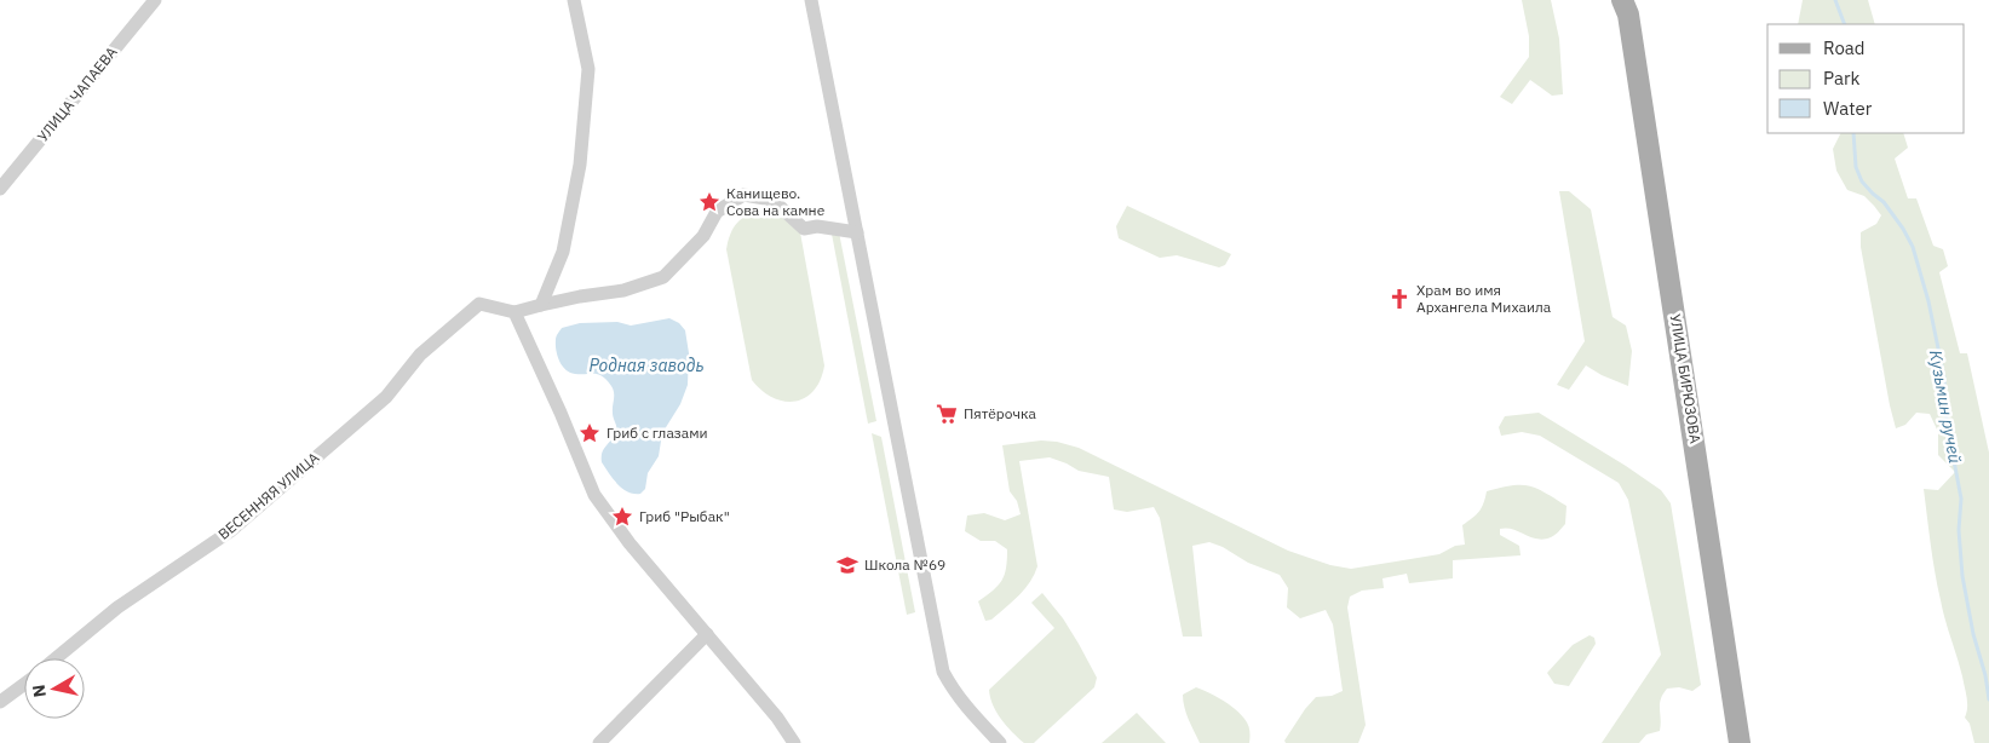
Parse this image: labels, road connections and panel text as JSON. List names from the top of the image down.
{
  "streets": {
    "main road": ["УЛИЦА БИРЮЗОВА"],
    "street": ["УЛИЦА ЧАПАЕВА", "ВЕСЕННЯЯ УЛИЦА"]
  },
  "water": ["Родная заводь", "Кузьмин ручей"],
  "places": {
    "place": ["Канищево. Сова на камне", "Гриб с глазами", "Гриб \"Рыбак\""],
    "church": ["Храм во имя Архангела Михаила"],
    "supermarket": ["Пятёрочка"],
    "school or university": ["Школа №69"]
  },
  "legend": ["Road", "Park", "Water"],
  "north": "left"
}
